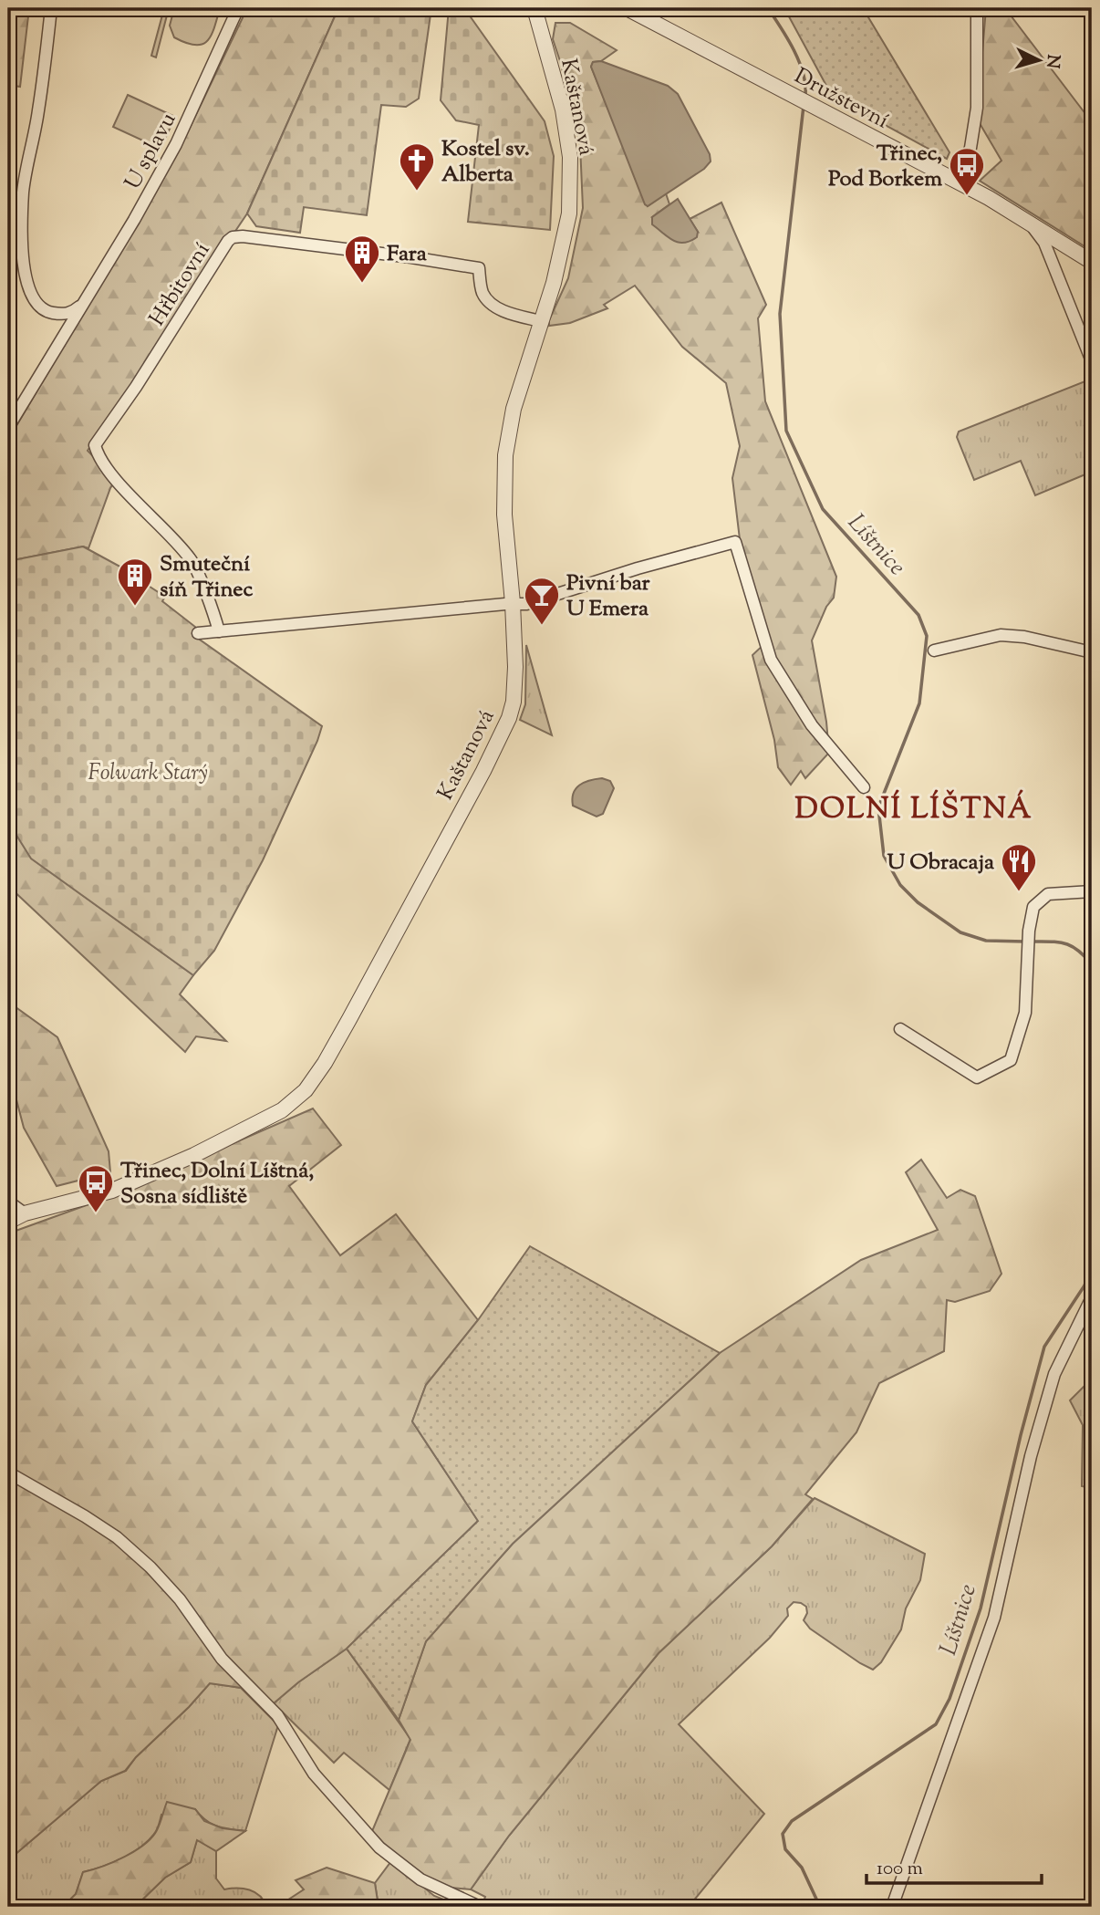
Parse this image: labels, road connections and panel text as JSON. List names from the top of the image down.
{
  "streets": {
    "street": [
      "Družstevní",
      "Kaštanová",
      "U splavu",
      "Hřbitovní"
    ]
  },
  "crossings": [
    ["Kaštanová", "Hřbitovní"]
  ],
  "districts": ["DOLNÍ LÍŠTNÁ"],
  "water": ["Líštnice"],
  "parks": ["Folwark Starý"],
  "places": {
    "church": ["Kostel sv. Alberta"],
    "bus stop": ["Třinec, Pod Borkem", "Třinec, Dolní Líštná, Sosna sídliště"],
    "building": ["Fara", "Smuteční síň Třinec"],
    "bar": ["Pivní bar U Emera"],
    "restaurant": ["U Obracaja"]
  },
  "scale_bar": "100 m",
  "north": "right"
}
